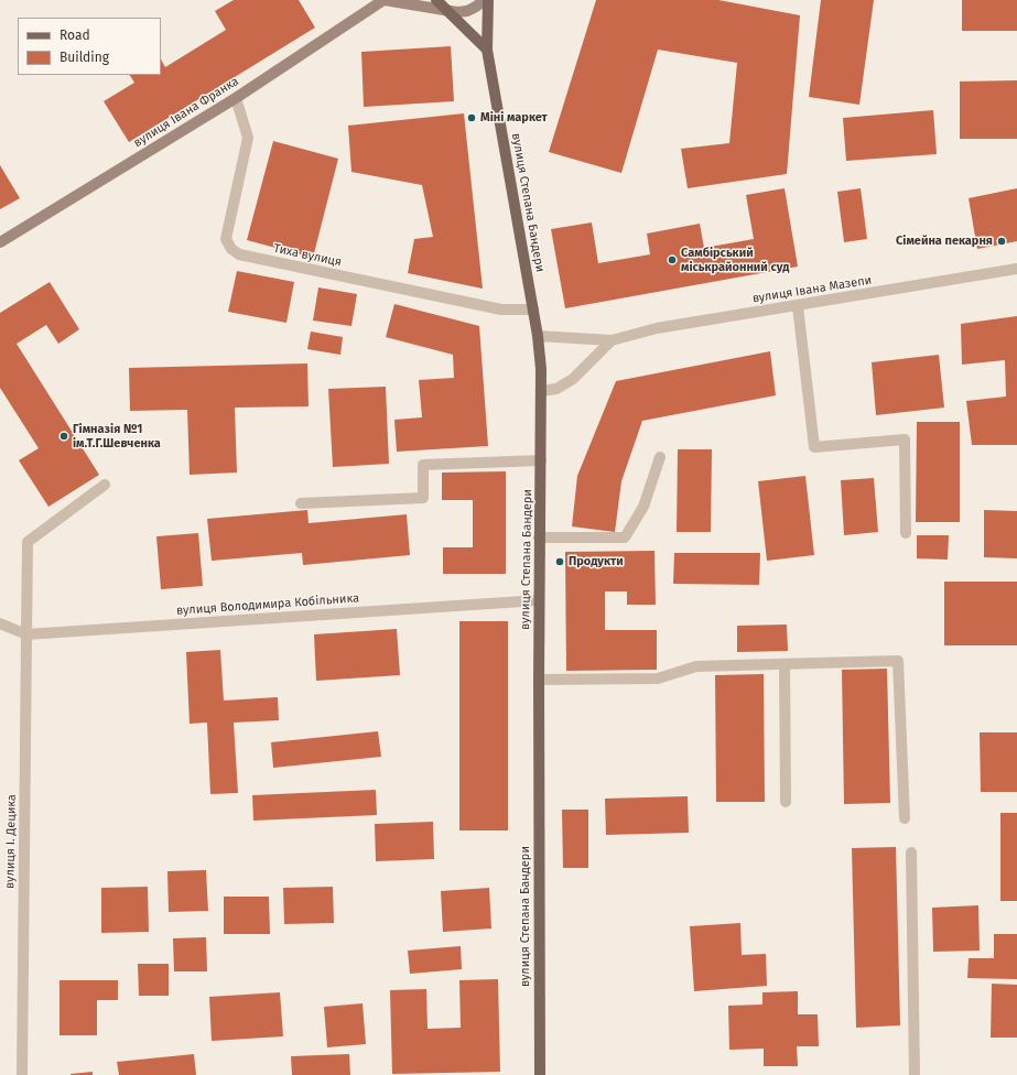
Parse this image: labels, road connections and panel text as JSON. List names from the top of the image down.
{
  "streets": {
    "main road": ["вулиця Івана Франка", "вулиця Степана Бандери"],
    "street": [
      "Тиха вулиця",
      "вулиця Івана Мазепи",
      "вулиця Володимира Кобільника",
      "вулиця І. Децика"
    ]
  },
  "crossings": [
    ["вулиця Івана Франка", "Тиха вулиця"],
    ["вулиця Степана Бандери", "Тиха вулиця"],
    ["вулиця Степана Бандери", "вулиця Івана Мазепи"],
    ["вулиця Степана Бандери", "вулиця Володимира Кобільника"],
    ["вулиця Володимира Кобільника", "вулиця І. Децика"]
  ],
  "places": [
    "Міні маркет",
    "Сімейна пекарня",
    "Самбірський міськрайонний суд",
    "Гімназія №1 ім.Т.Г.Шевченка",
    "Продукти"
  ],
  "legend": ["Road", "Building"]
}
